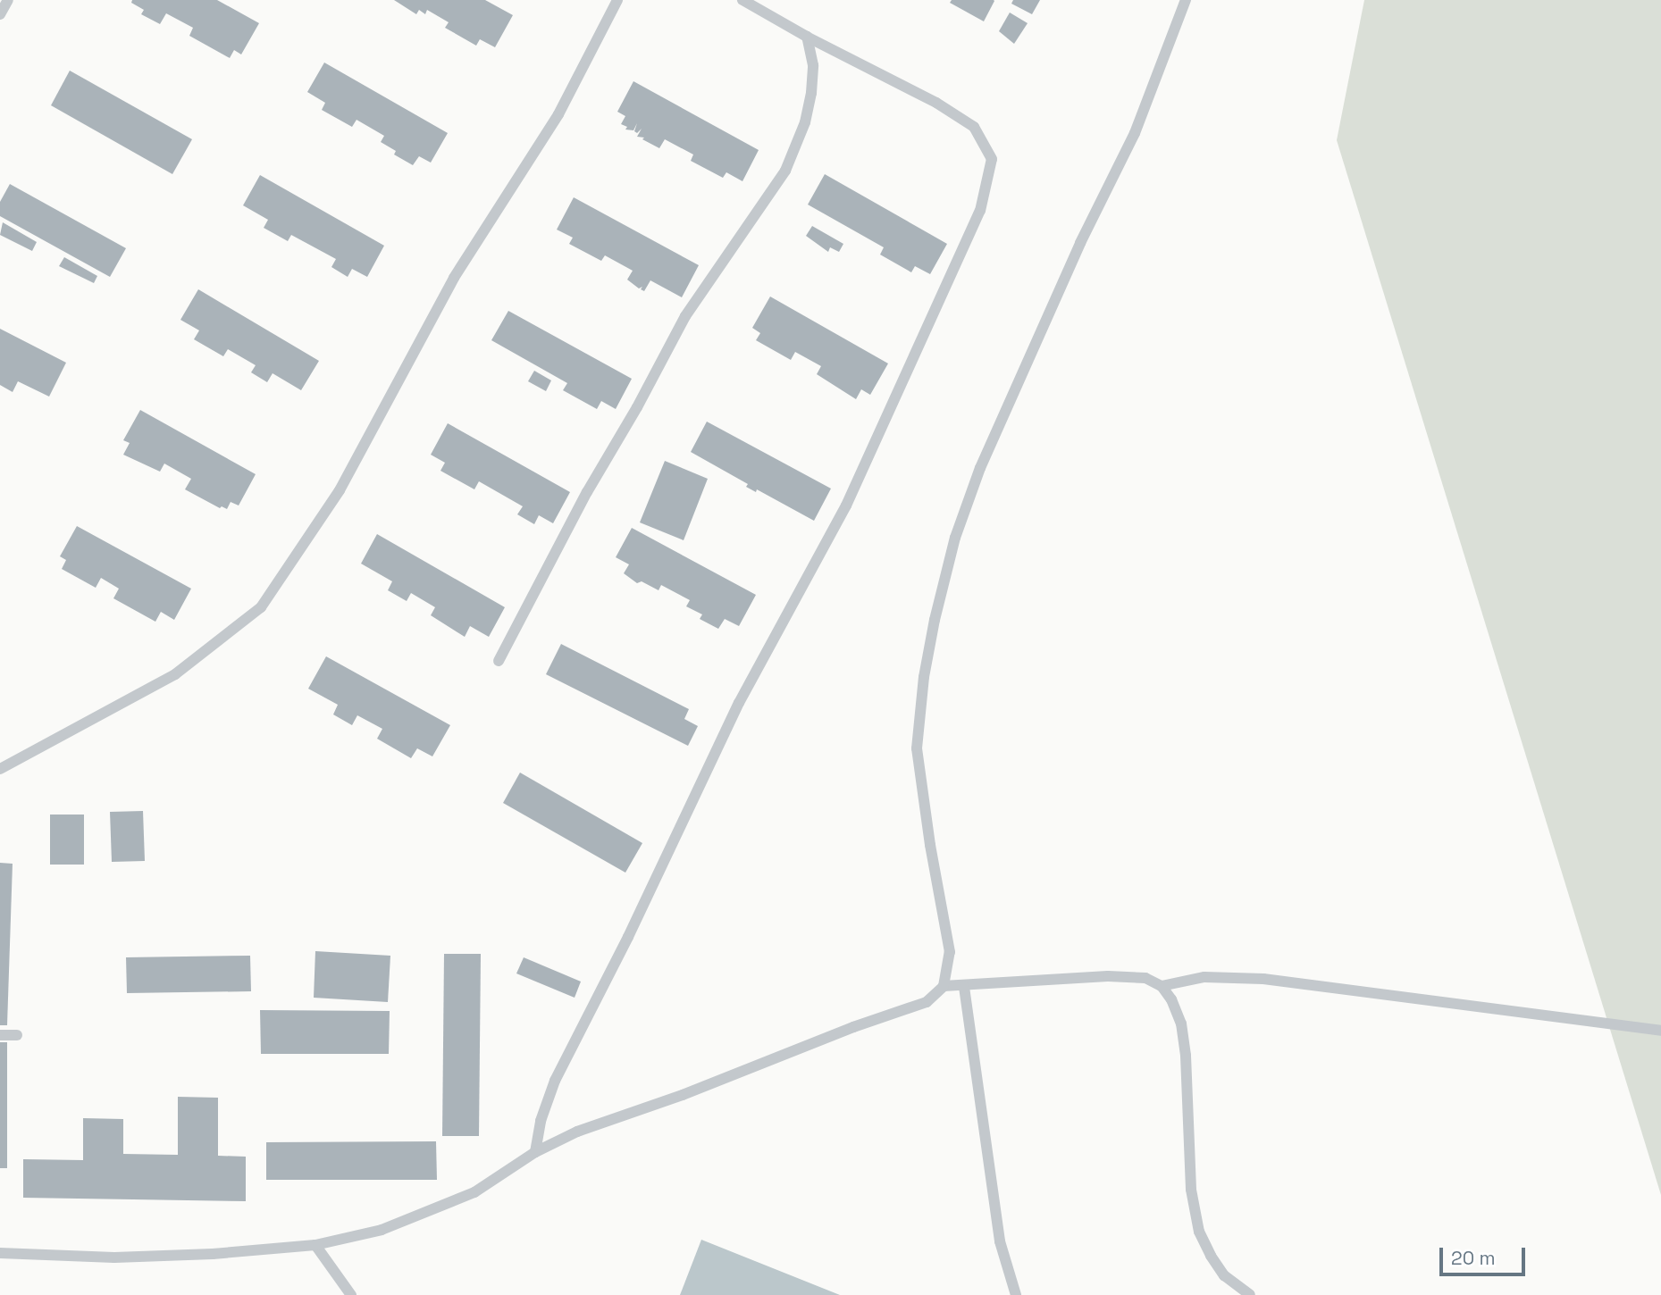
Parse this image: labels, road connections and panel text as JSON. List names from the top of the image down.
{
  "scale_bar": "20 m"
}
